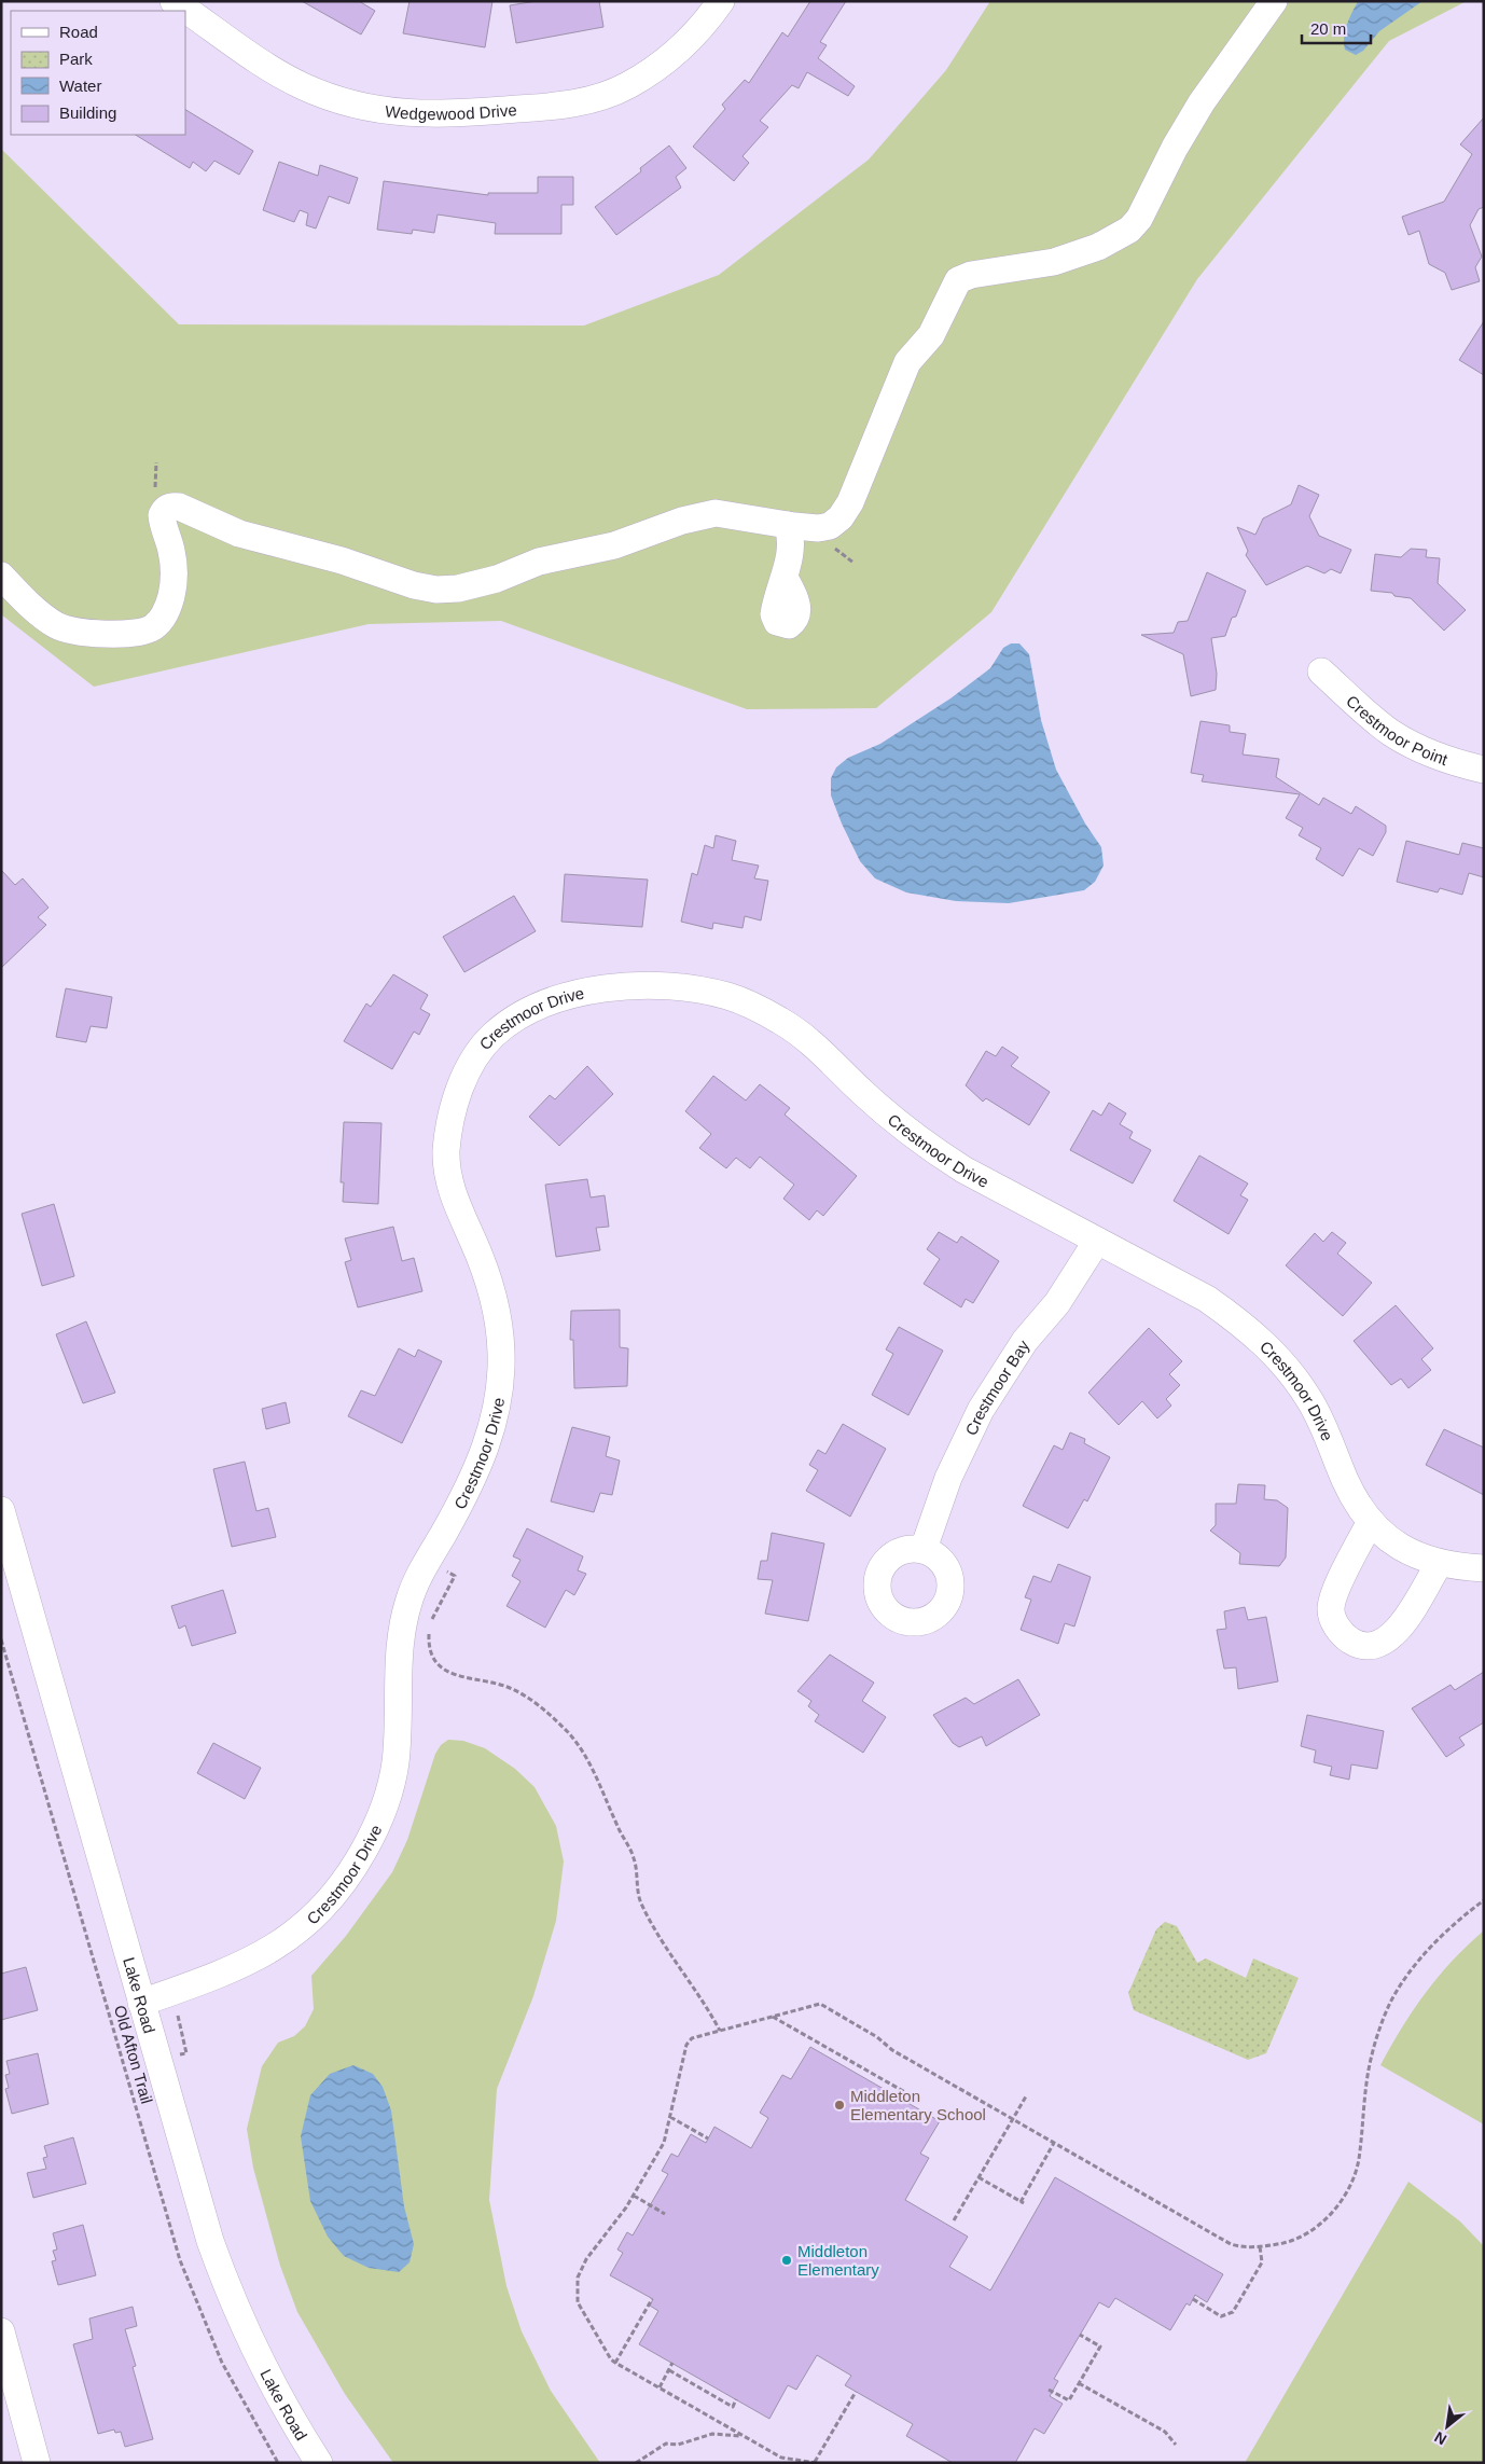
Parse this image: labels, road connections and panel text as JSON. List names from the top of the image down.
{
  "streets": {
    "street": [
      "Wedgewood Drive",
      "Crestmoor Point",
      "Crestmoor Drive",
      "Crestmoor Bay",
      "Lake Road"
    ],
    "path": ["Old Afton Trail"]
  },
  "crossings": [
    ["Crestmoor Drive", "Crestmoor Bay"],
    ["Crestmoor Drive", "Lake Road"]
  ],
  "places": ["Middleton Elementary School", "Middleton Elementary"],
  "legend": [
    "Road",
    "Park",
    "Water",
    "Building"
  ],
  "scale_bar": "20 m",
  "north": "bottom left"
}
